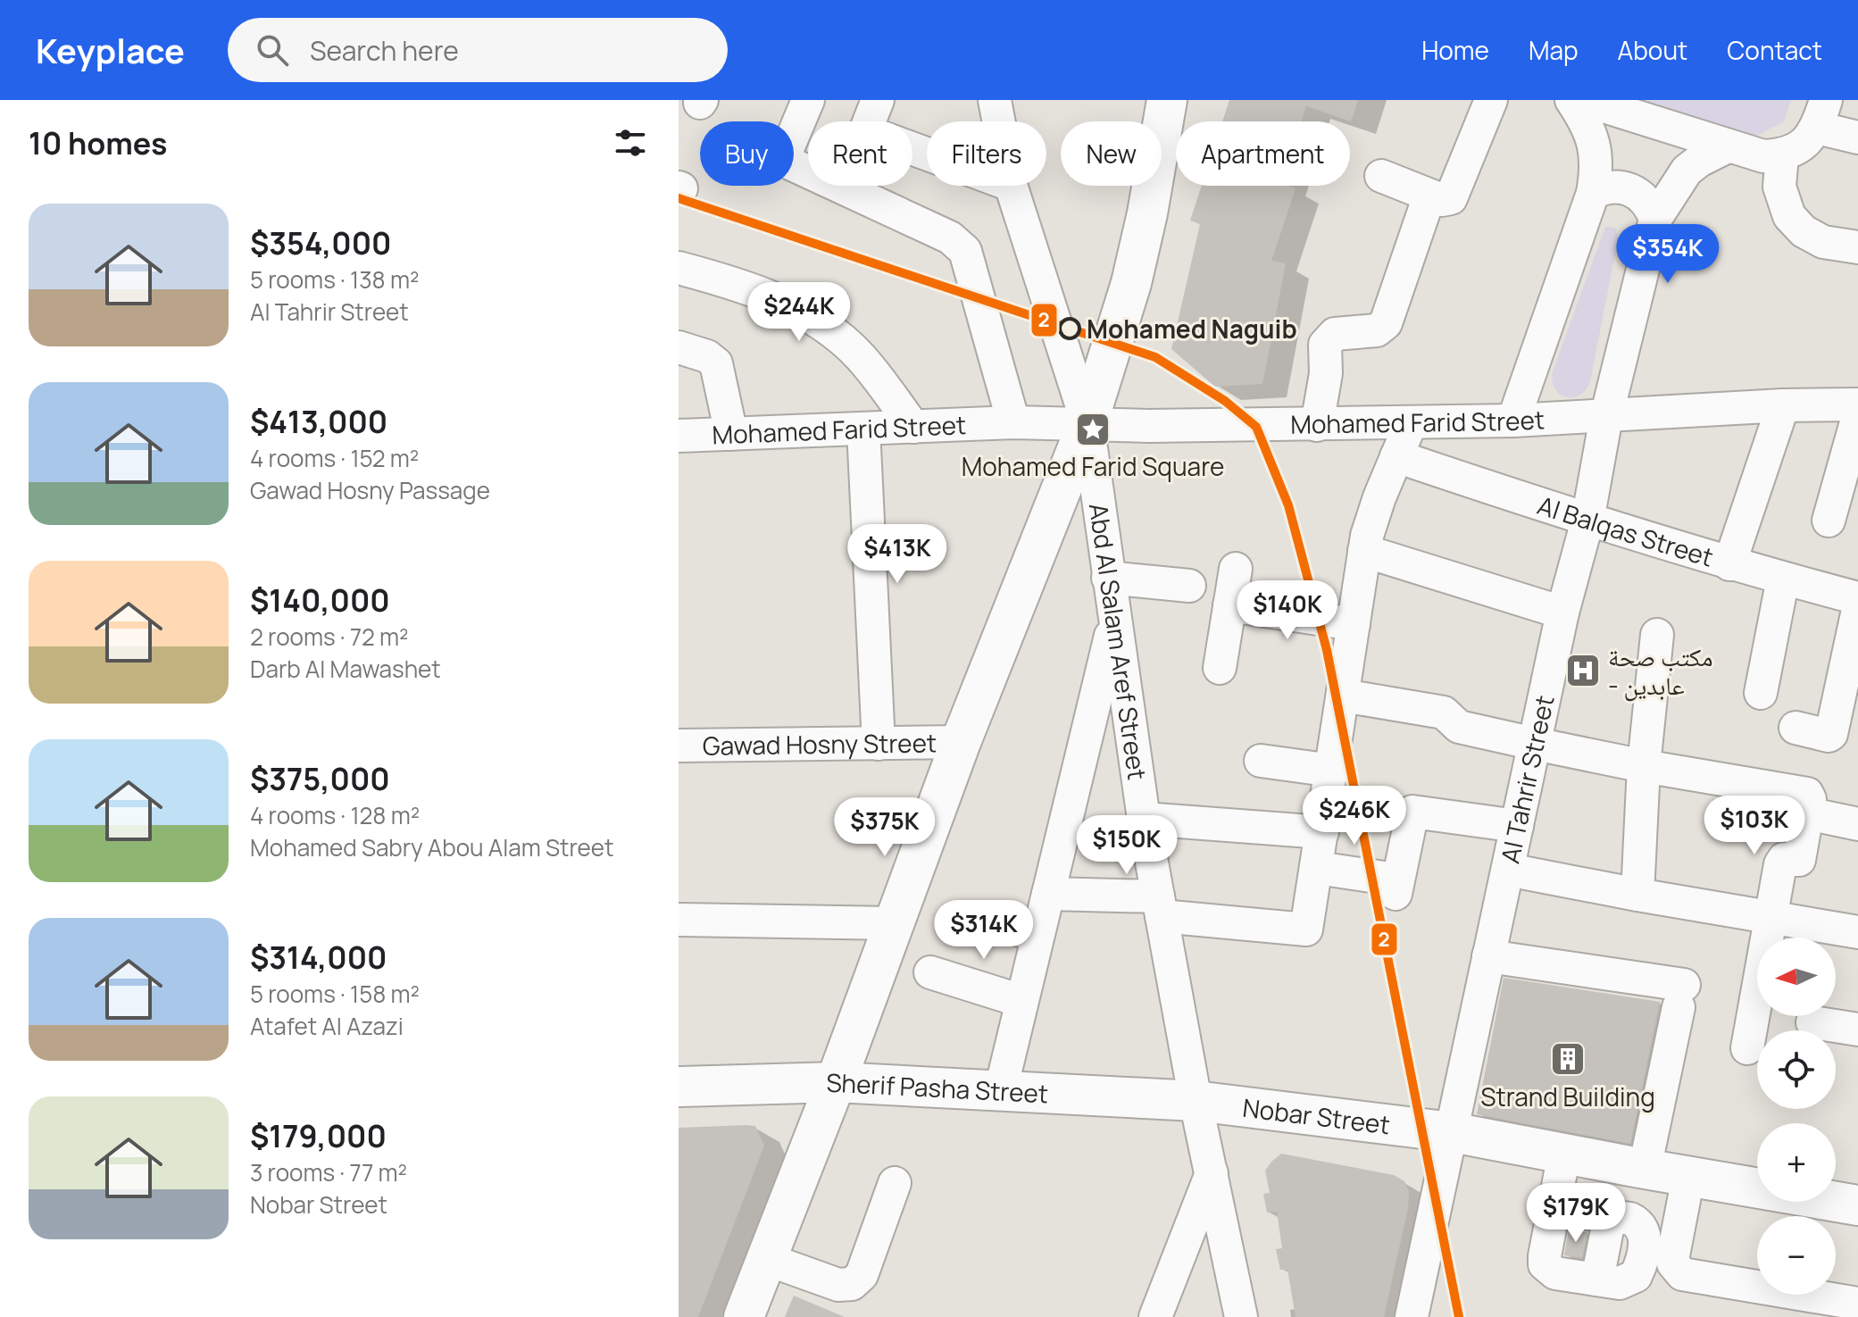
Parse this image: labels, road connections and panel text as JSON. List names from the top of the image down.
{
  "streets": {
    "main road": ["Sherif Pasha Street", "Nobar Street"],
    "street": [
      "Mohamed Farid Street",
      "Al Balqas Street",
      "Abd Al Salam Aref Street",
      "Gawad Hosny Street",
      "Al Tahrir Street"
    ]
  },
  "crossings": [
    ["Mohamed Farid Street", "Abd Al Salam Aref Street"],
    ["Mohamed Farid Street", "Al Tahrir Street"],
    ["Al Balqas Street", "Al Tahrir Street"],
    ["Abd Al Salam Aref Street", "Sherif Pasha Street"],
    ["Abd Al Salam Aref Street", "Nobar Street"],
    ["Al Tahrir Street", "Nobar Street"],
    ["Sherif Pasha Street", "Nobar Street"]
  ],
  "places": {
    "other": ["Mohamed Naguib"],
    "place": ["Mohamed Farid Square"],
    "hospital": ["مكتب صحة - عابدين"],
    "building": ["Strand Building"]
  },
  "lines": ["metro line 2"],
  "north": "left",
  "page": {
    "header": "Keyplace",
    "search": "Search here",
    "nav": [
      "Home",
      "Map",
      "About",
      "Contact"
    ],
    "heading": "10 homes",
    "chip": [
      "Buy",
      "Rent",
      "Filters",
      "New",
      "Apartment"
    ],
    "list": [
      {
        "name": "$354,000",
        "note": "5 rooms · 138 m² · Al Tahrir Street"
      },
      {
        "name": "$413,000",
        "note": "4 rooms · 152 m² · Gawad Hosny Passage"
      },
      {
        "name": "$140,000",
        "note": "2 rooms · 72 m² · Darb Al Mawashet"
      },
      {
        "name": "$375,000",
        "note": "4 rooms · 128 m² · Mohamed Sabry Abou Alam Street"
      },
      {
        "name": "$314,000",
        "note": "5 rooms · 158 m² · Atafet Al Azazi"
      },
      {
        "name": "$179,000",
        "note": "3 rooms · 77 m² · Nobar Street"
      }
    ],
    "price": [
      "$354K",
      "$244K",
      "$413K",
      "$140K",
      "$246K",
      "$103K",
      "$375K",
      "$150K",
      "$314K",
      "$179K"
    ],
    "map_buttons": ["+", "−"]
  }
}
